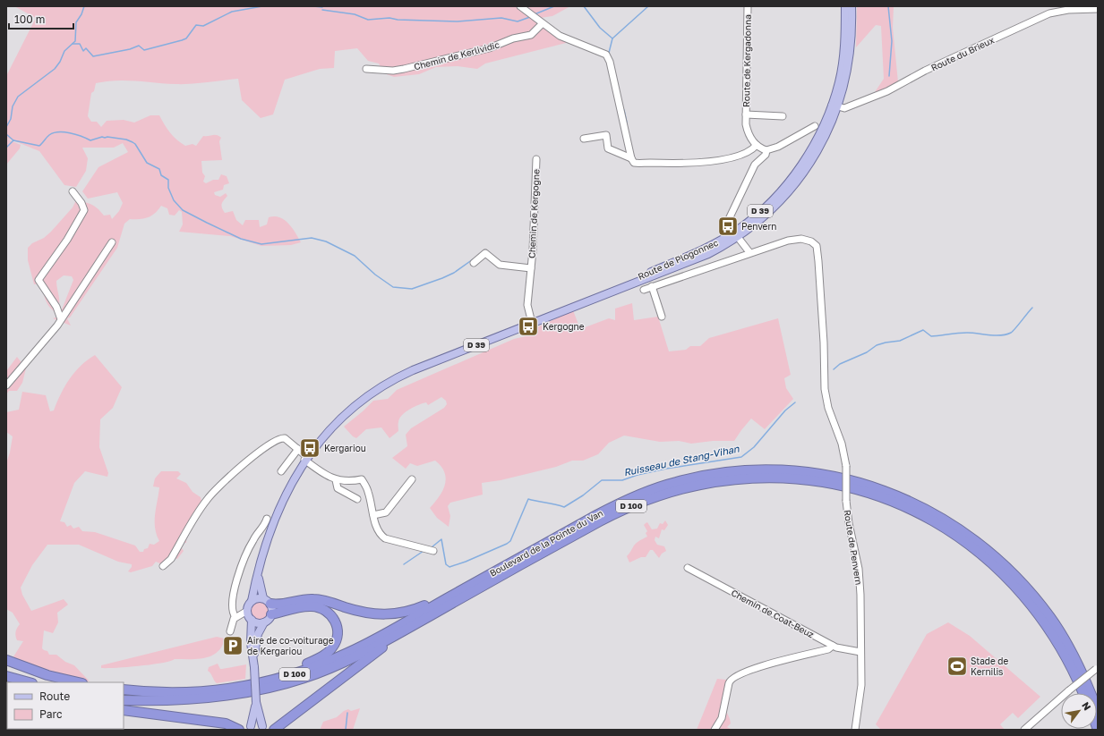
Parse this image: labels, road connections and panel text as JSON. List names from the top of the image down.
{
  "streets": {
    "highway": ["D 100", "Boulevard de la Pointe du Van"],
    "main road": ["D 39", "Route de Plogonnec"],
    "street": [
      "Route du Brieux",
      "Chemin de Kerlividic",
      "Route de Kergadonna",
      "Chemin de Kergogne",
      "Route de Penvern",
      "Chemin de Coat-Beuz"
    ]
  },
  "crossings": [
    ["Route du Brieux", "Route de Plogonnec"],
    ["D 39", "Route de Plogonnec"],
    ["D 39", "D 100"],
    ["Chemin de Kergogne", "Route de Plogonnec"],
    ["Route de Plogonnec", "Route de Penvern"],
    ["D 100", "Boulevard de la Pointe du Van"],
    ["Route de Penvern", "Chemin de Coat-Beuz"]
  ],
  "water": ["Ruisseau de Stang-Vihan"],
  "places": {
    "bus stop": ["Penvern", "Kergogne", "Kergariou"],
    "parking": ["Aire de co-voiturage de Kergariou"],
    "sports": ["Stade de Kernilis"]
  },
  "legend": ["Route", "Parc"],
  "scale_bar": "100 m",
  "north": "top right"
}
